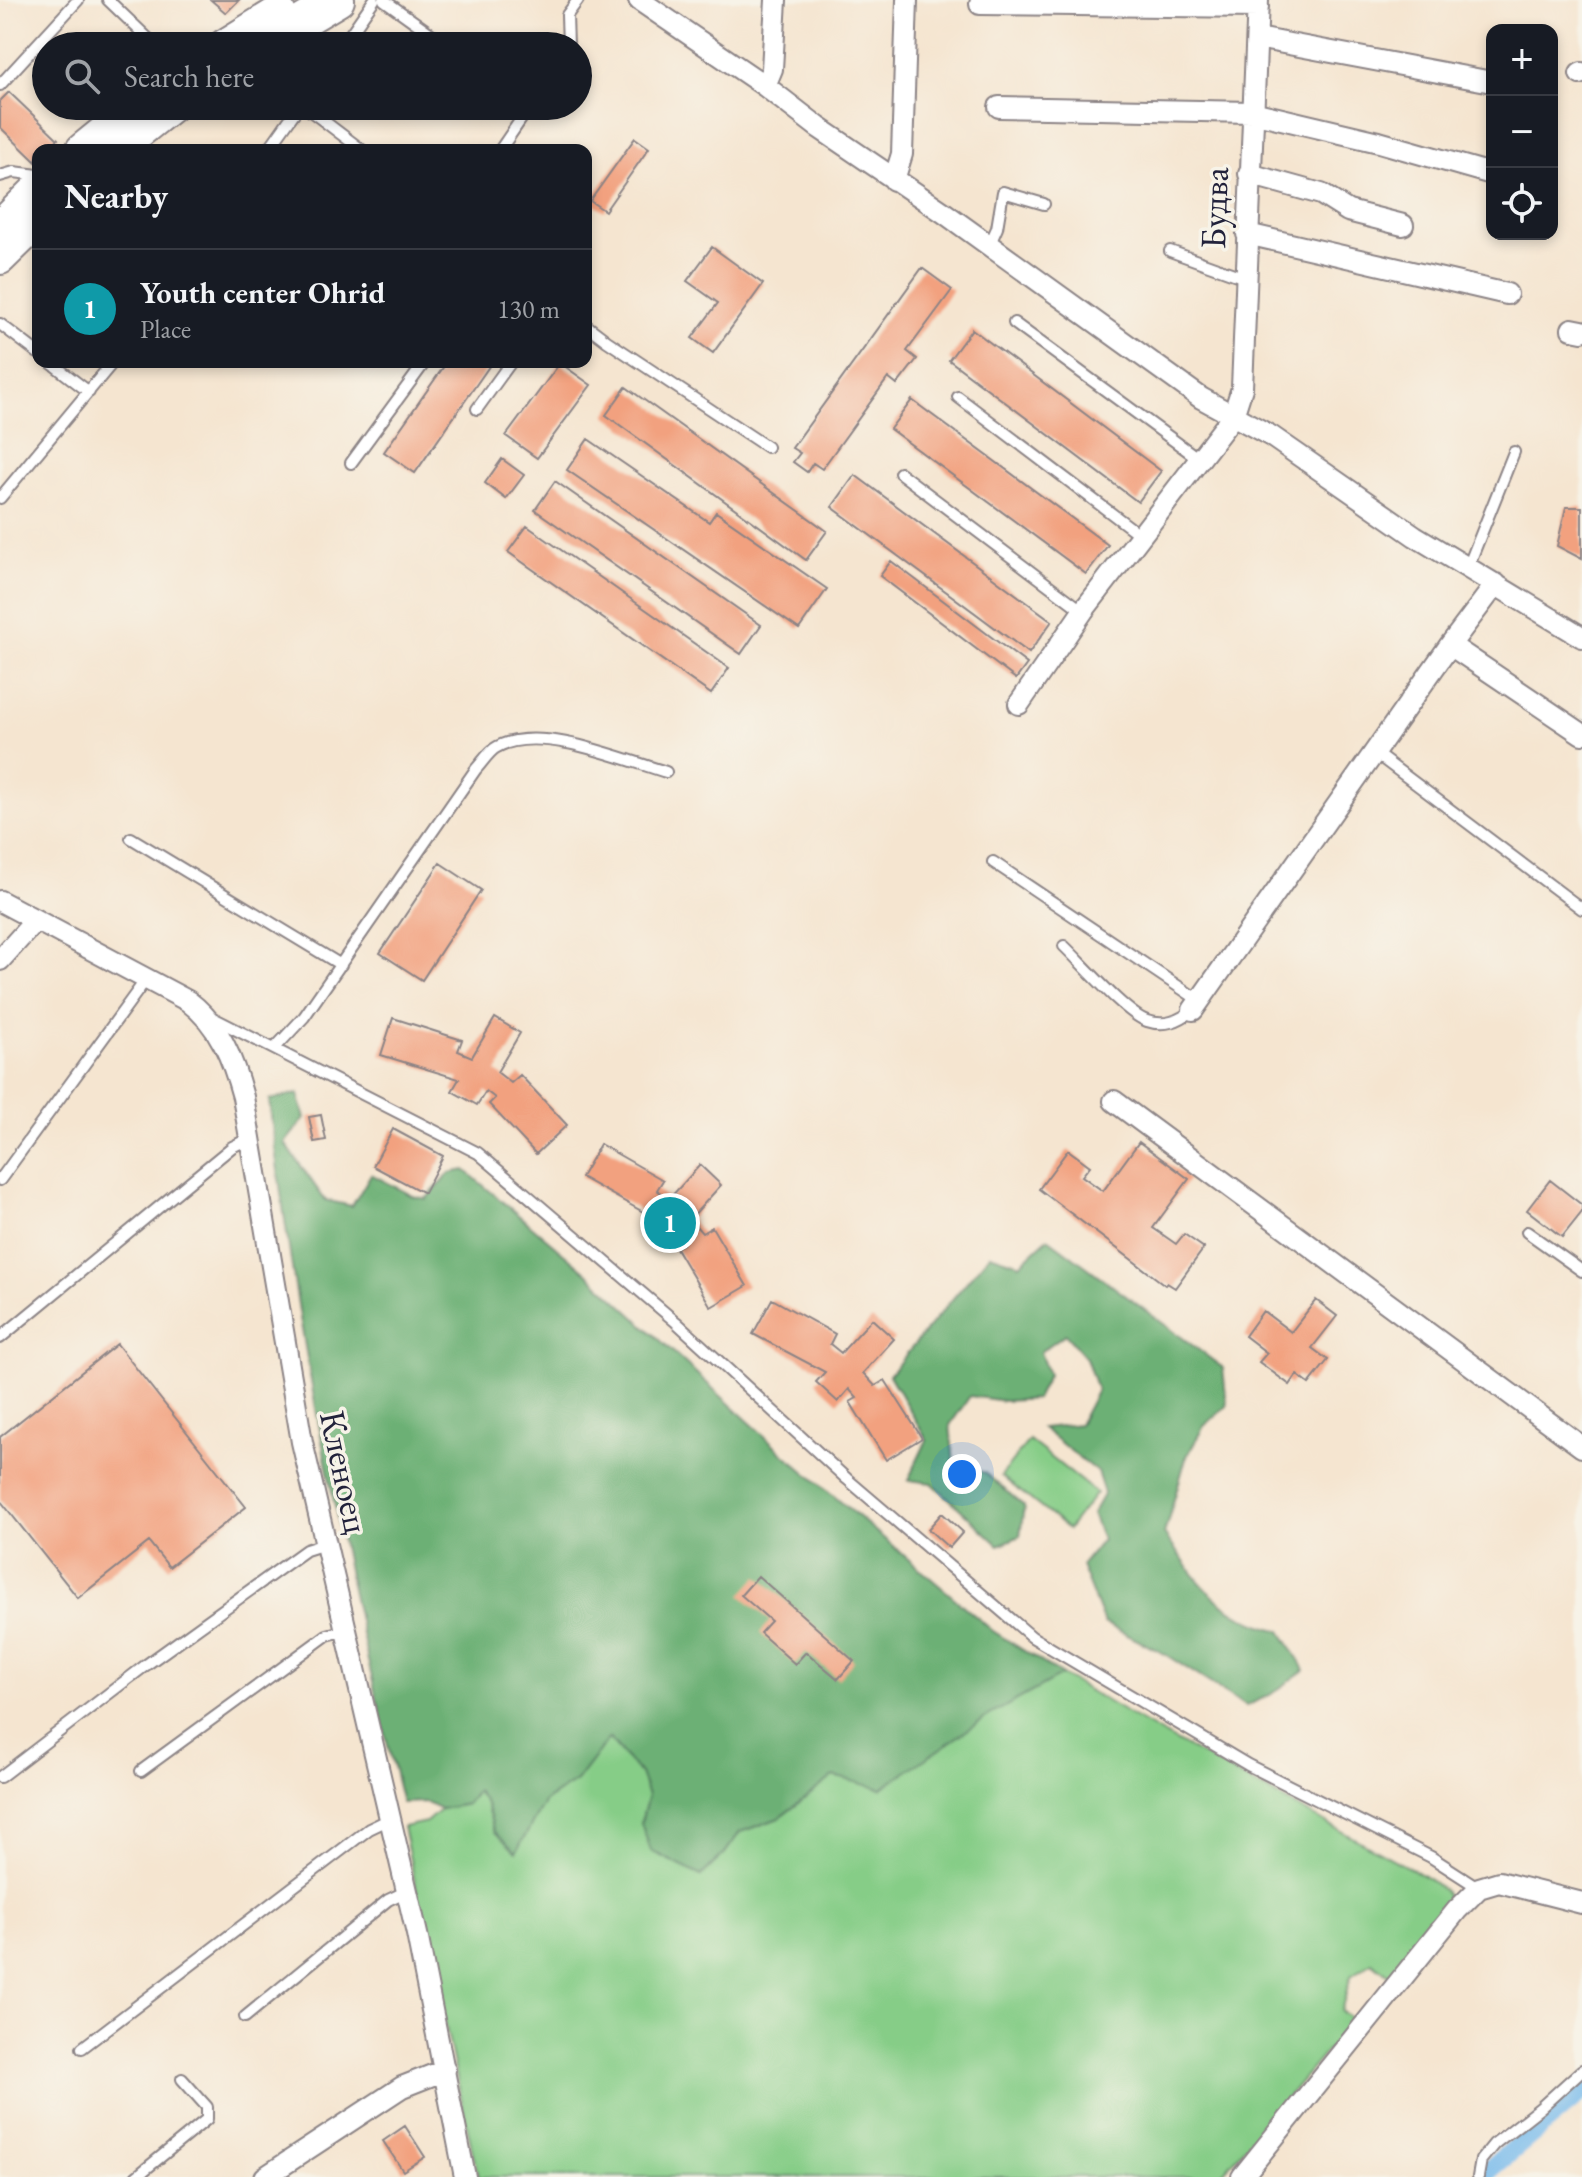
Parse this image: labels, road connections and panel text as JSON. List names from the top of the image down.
{
  "streets": {
    "street": ["Будва", "Кленоец"]
  },
  "page": {
    "map_buttons": ["+", "−"],
    "search": "Search here",
    "heading": "Nearby",
    "list": [
      {
        "mark": "1",
        "name": "Youth center Ohrid",
        "note": "Place",
        "value": "130 m"
      }
    ],
    "pins": "1"
  }
}
